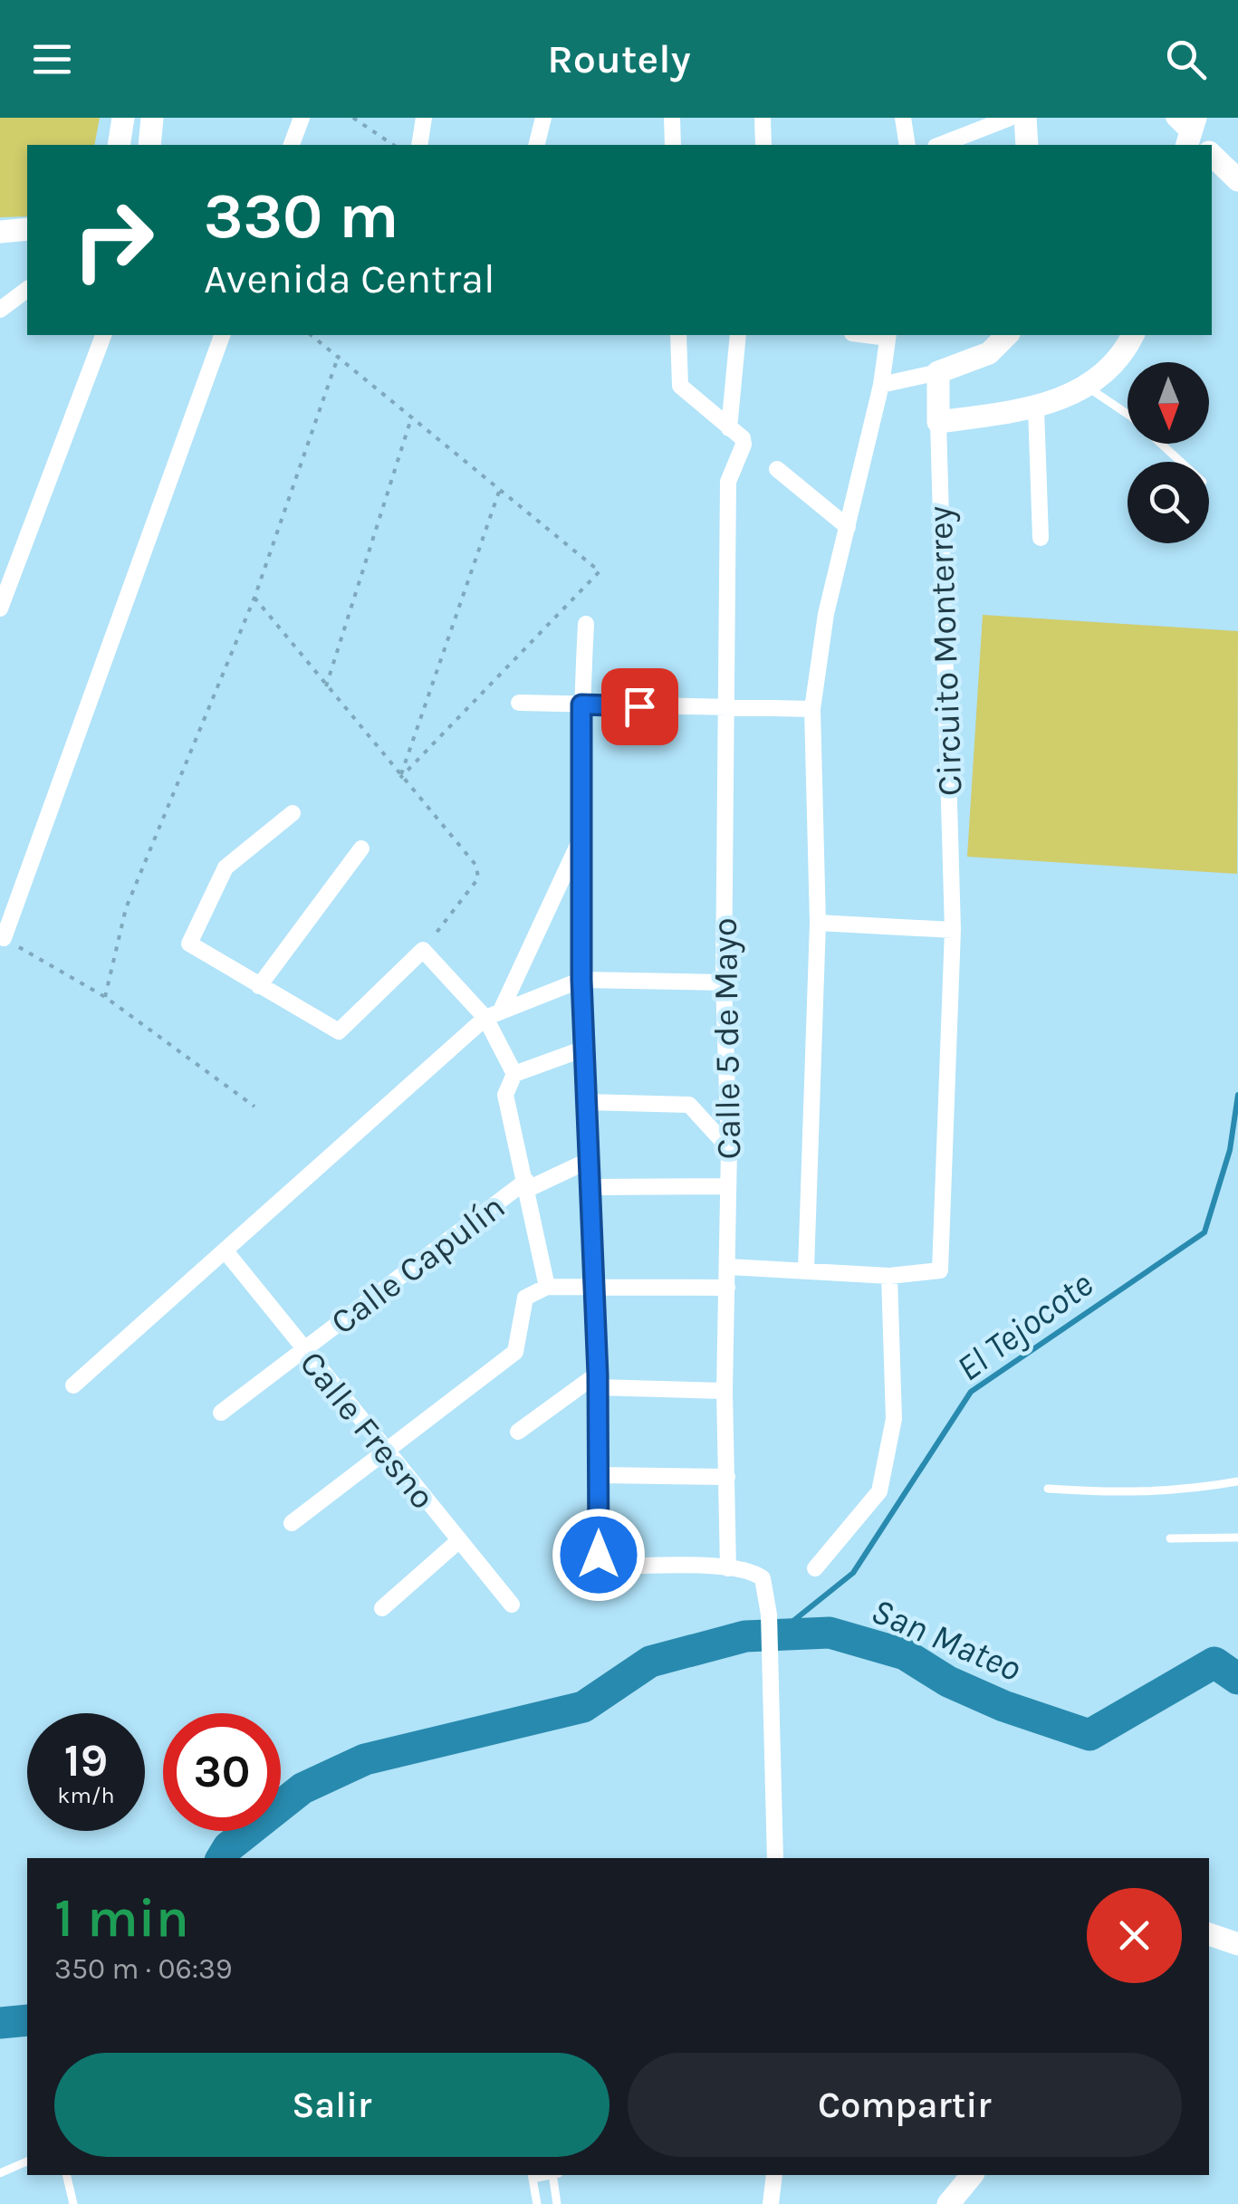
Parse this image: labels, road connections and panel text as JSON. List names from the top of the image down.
{
  "streets": {
    "street": [
      "Circuito Monterrey",
      "Calle 5 de Mayo",
      "Calle Capulín",
      "Calle Fresno"
    ]
  },
  "crossings": [
    ["Circuito Monterrey", "Calle 5 de Mayo"],
    ["Calle Capulín", "Calle Fresno"]
  ],
  "water": ["El Tejocote", "San Mateo"],
  "north": "bottom",
  "page": {
    "header": "Routely",
    "turn": ["330 m", "Avenida Central"],
    "speed": "19 km/h",
    "limit": "30",
    "heading": ["1 min", "350 m · 06:39"],
    "buttons": ["Salir", "Compartir"]
  }
}
